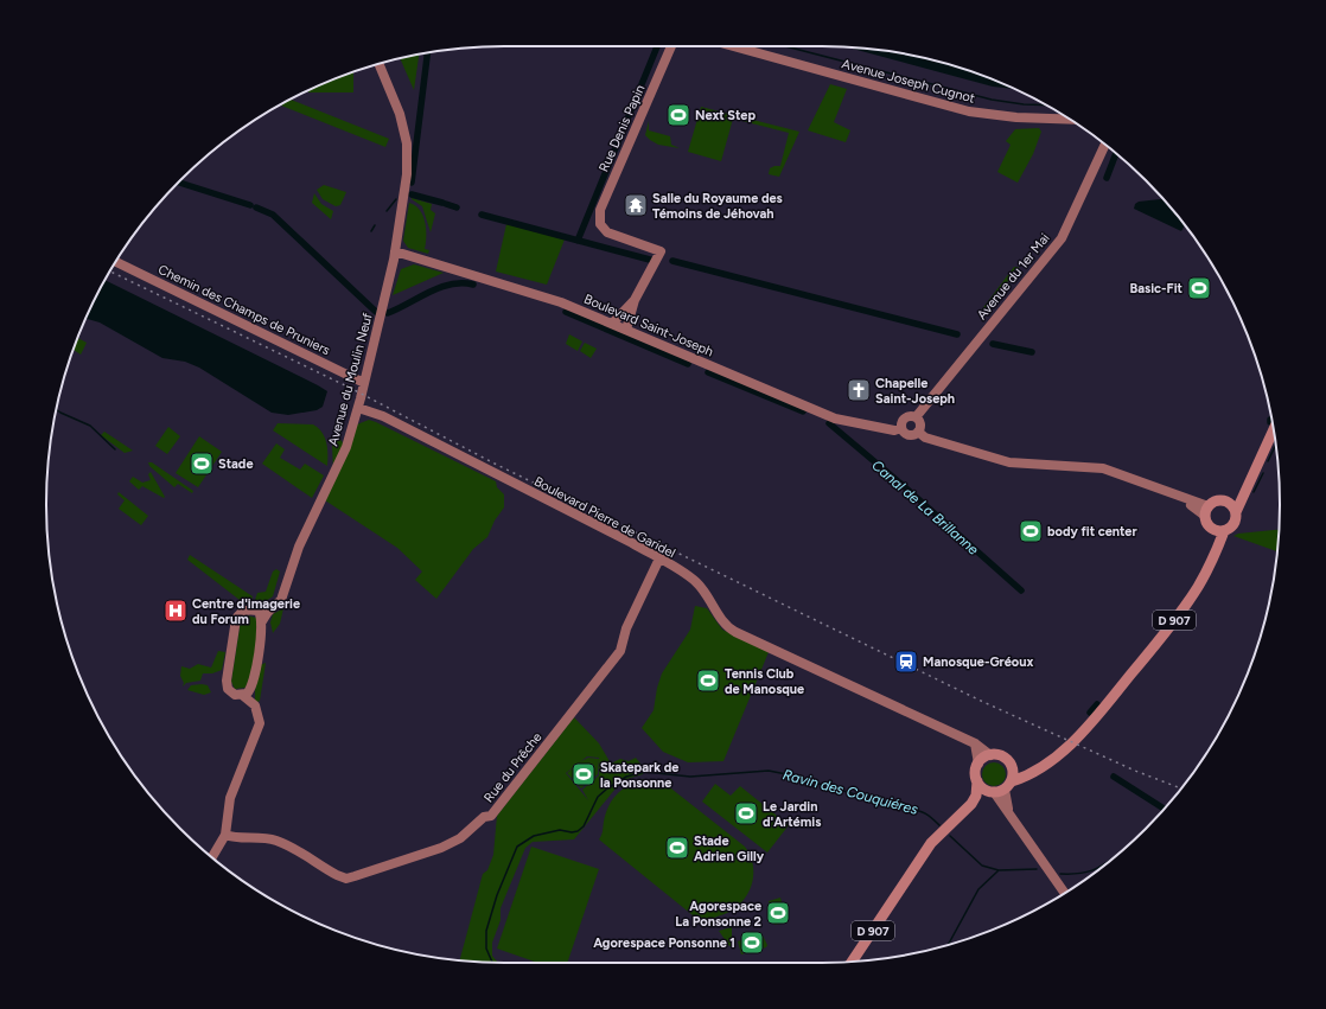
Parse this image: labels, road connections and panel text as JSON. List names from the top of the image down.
{
  "streets": {
    "main road": ["D 907"],
    "street": [
      "Avenue Joseph Cugnot",
      "Rue Denis Papin",
      "Avenue du 1er Mai",
      "Chemin des Champs de Pruniers",
      "Boulevard Saint-Joseph",
      "Avenue du Moulin Neuf",
      "Boulevard Pierre de Garidel",
      "Rue du Prêche"
    ]
  },
  "crossings": [
    ["Avenue du 1er Mai", "Boulevard Saint-Joseph"],
    ["Chemin des Champs de Pruniers", "Avenue du Moulin Neuf"],
    ["Boulevard Saint-Joseph", "Avenue du Moulin Neuf"],
    ["Avenue du Moulin Neuf", "Boulevard Pierre de Garidel"],
    ["Boulevard Pierre de Garidel", "D 907"],
    ["Boulevard Pierre de Garidel", "Rue du Prêche"]
  ],
  "water": ["Canal de La Brillanne", "Ravin des Couquiéres"],
  "places": {
    "sports": [
      "Next Step",
      "Basic-Fit",
      "Stade",
      "body fit center",
      "Tennis Club de Manosque",
      "Skatepark de la Ponsonne",
      "Le Jardin d'Artémis",
      "Stade Adrien Gilly",
      "Agorespace La Ponsonne 2",
      "Agorespace Ponsonne 1"
    ],
    "temple": ["Salle du Royaume des Témoins de Jéhovah"],
    "church": ["Chapelle Saint-Joseph"],
    "hospital": ["Centre d'imagerie du Forum"],
    "station": ["Manosque-Gréoux"]
  }
}
